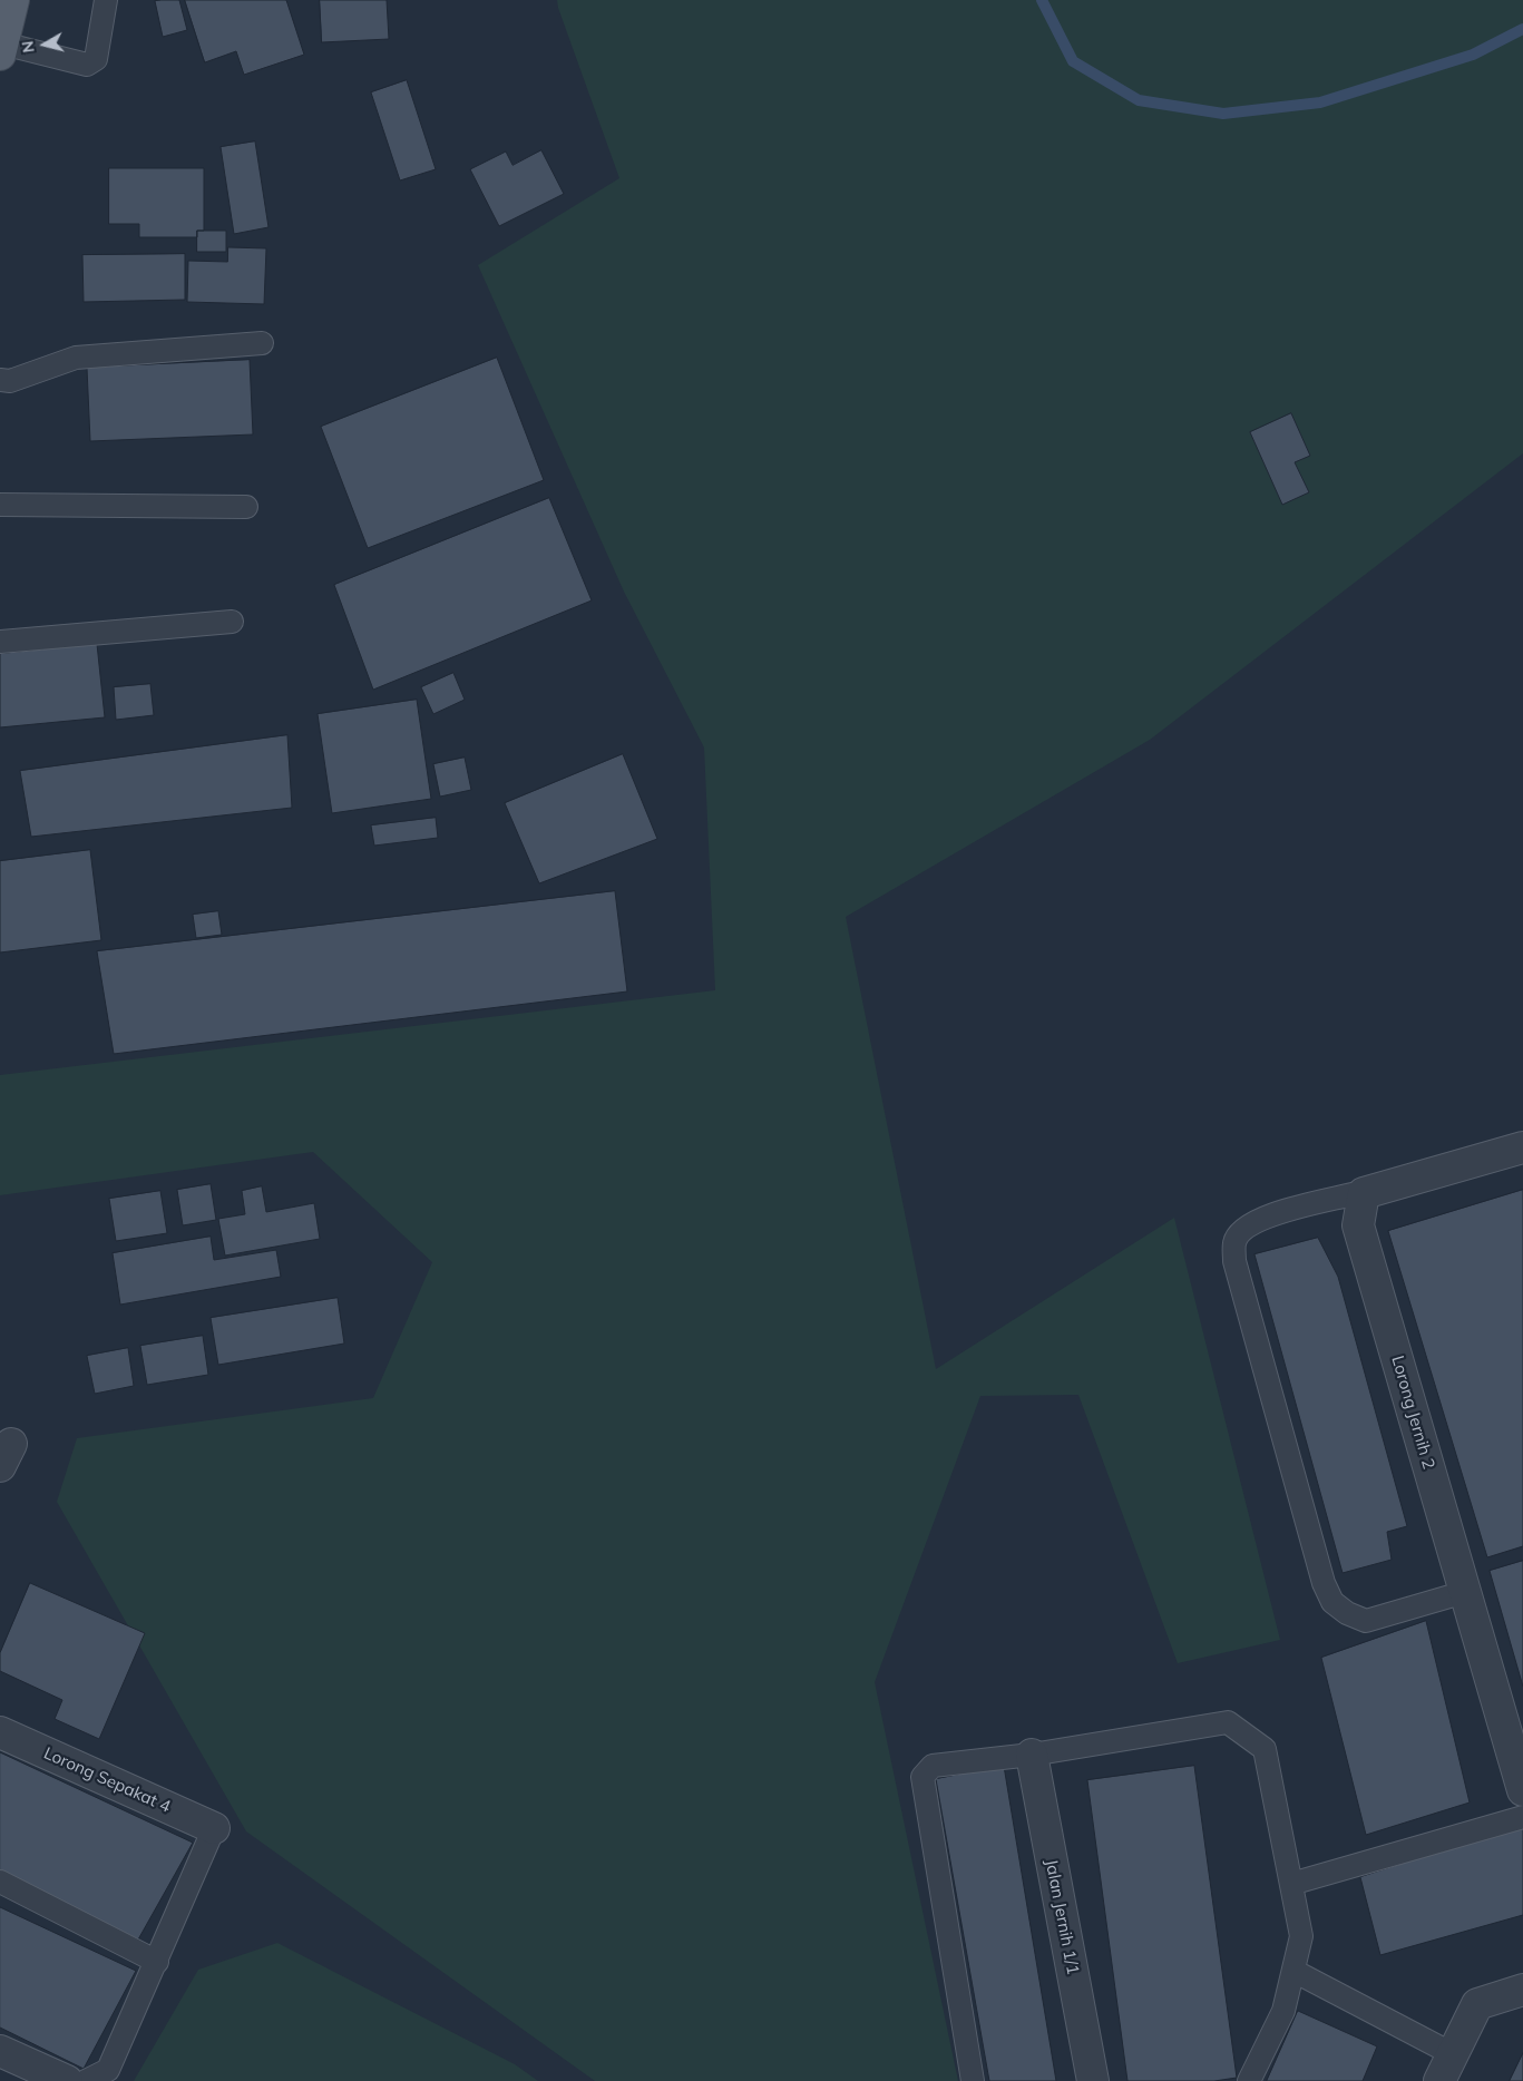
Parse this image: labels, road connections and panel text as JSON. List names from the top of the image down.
{
  "streets": {
    "street": ["Lorong Jernih 2", "Lorong Sepakat 4", "Jalan Jernih 1/1"]
  },
  "north": "left"
}
